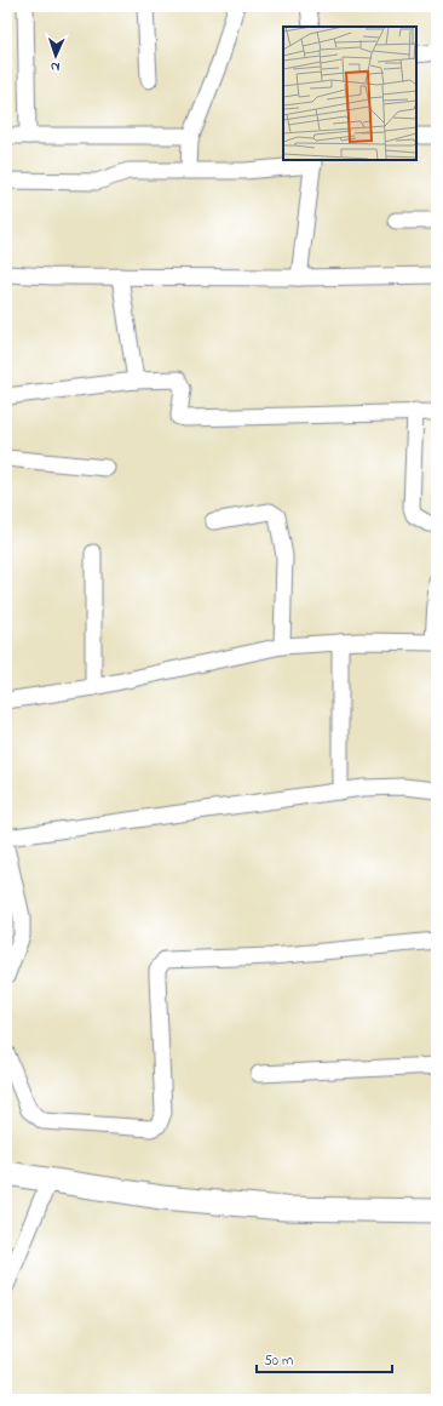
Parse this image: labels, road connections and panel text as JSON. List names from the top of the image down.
{
  "scale_bar": "50 m",
  "north": "bottom"
}
